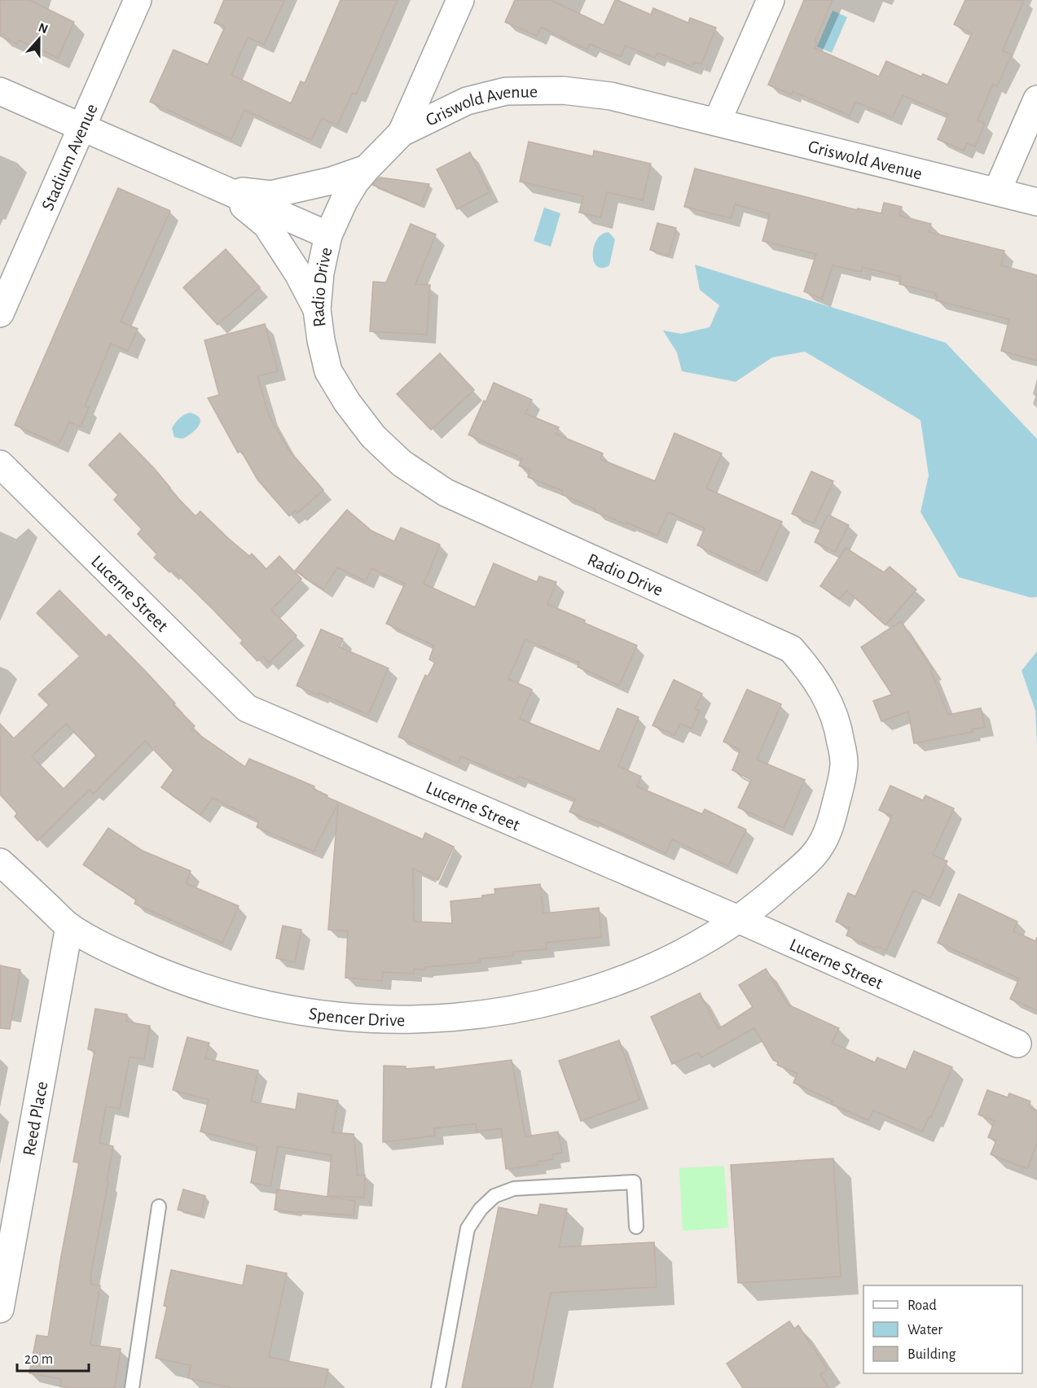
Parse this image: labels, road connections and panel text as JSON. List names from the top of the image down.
{
  "streets": {
    "street": [
      "Griswold Avenue",
      "Stadium Avenue",
      "Radio Drive",
      "Lucerne Street",
      "Spencer Drive",
      "Reed Place"
    ]
  },
  "crossings": [
    ["Griswold Avenue", "Radio Drive"],
    ["Radio Drive", "Lucerne Street"],
    ["Radio Drive", "Spencer Drive"],
    ["Lucerne Street", "Spencer Drive"],
    ["Spencer Drive", "Reed Place"]
  ],
  "legend": ["Road", "Water", "Building"],
  "scale_bar": "20 m",
  "north": "top"
}
